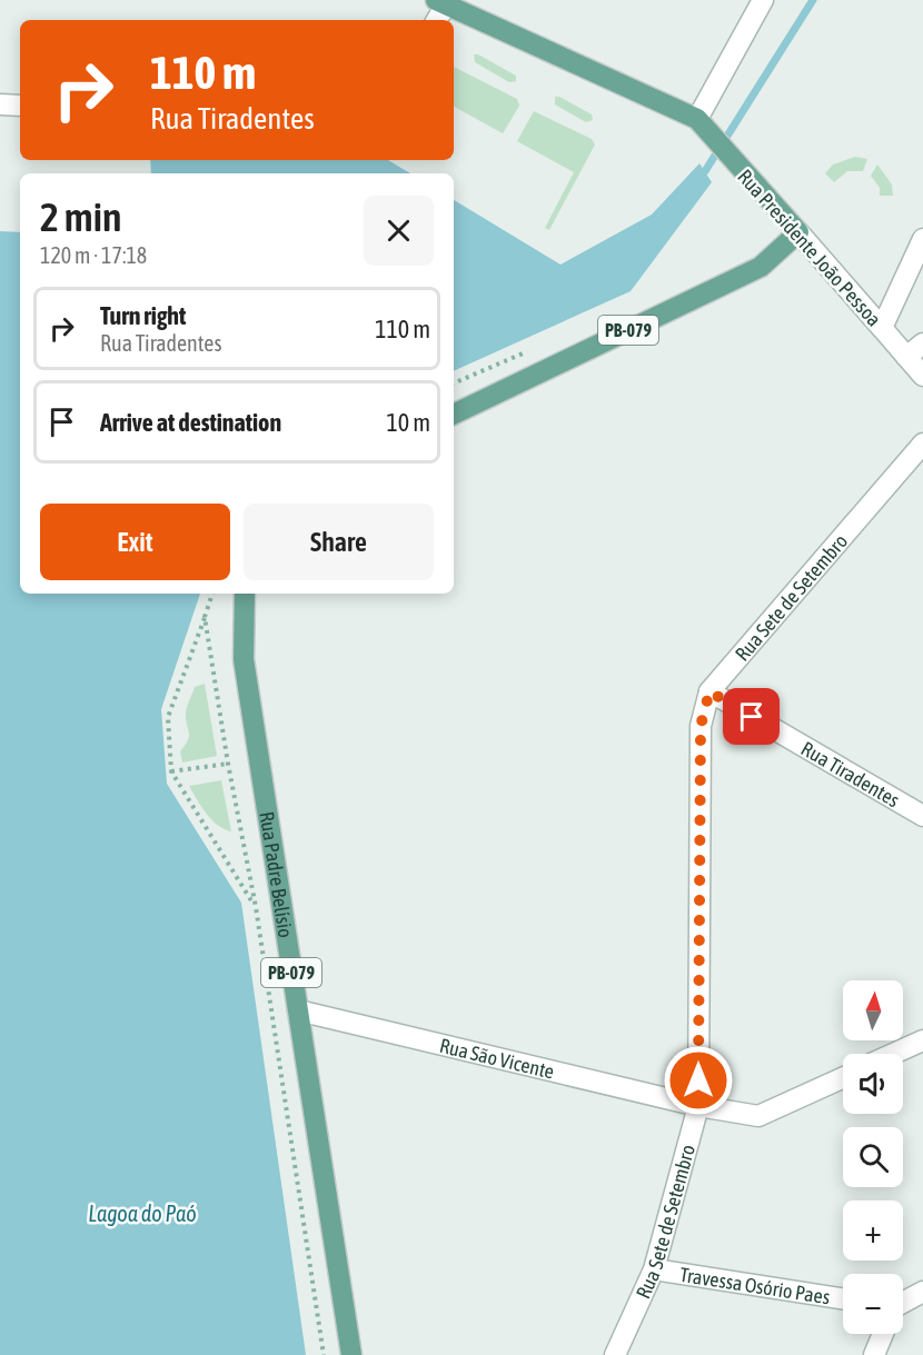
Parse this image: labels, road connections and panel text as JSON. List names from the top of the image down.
{
  "streets": {
    "main road": ["Rua Presidente João Pessoa", "PB-079", "Rua Padre Belísio"],
    "street": [
      "Rua Sete de Setembro",
      "Rua Tiradentes",
      "Rua São Vicente",
      "Travessa Osório Paes"
    ]
  },
  "crossings": [
    ["Rua Presidente João Pessoa", "PB-079"],
    ["Rua Sete de Setembro", "Rua Tiradentes"],
    ["Rua Sete de Setembro", "Rua São Vicente"],
    ["Rua Sete de Setembro", "Travessa Osório Paes"],
    ["Rua Padre Belísio", "Rua São Vicente"]
  ],
  "water": ["Lagoa do Paó"],
  "north": "top",
  "page": {
    "turn": ["110 m", "Rua Tiradentes"],
    "heading": ["2 min", "120 m · 17:18"],
    "list": [
      {
        "name": "Turn right",
        "note": "Rua Tiradentes",
        "value": "110 m"
      },
      {
        "name": "Arrive at destination",
        "value": "10 m"
      }
    ],
    "buttons": ["Exit", "Share"],
    "map_buttons": ["+", "−"]
  }
}
